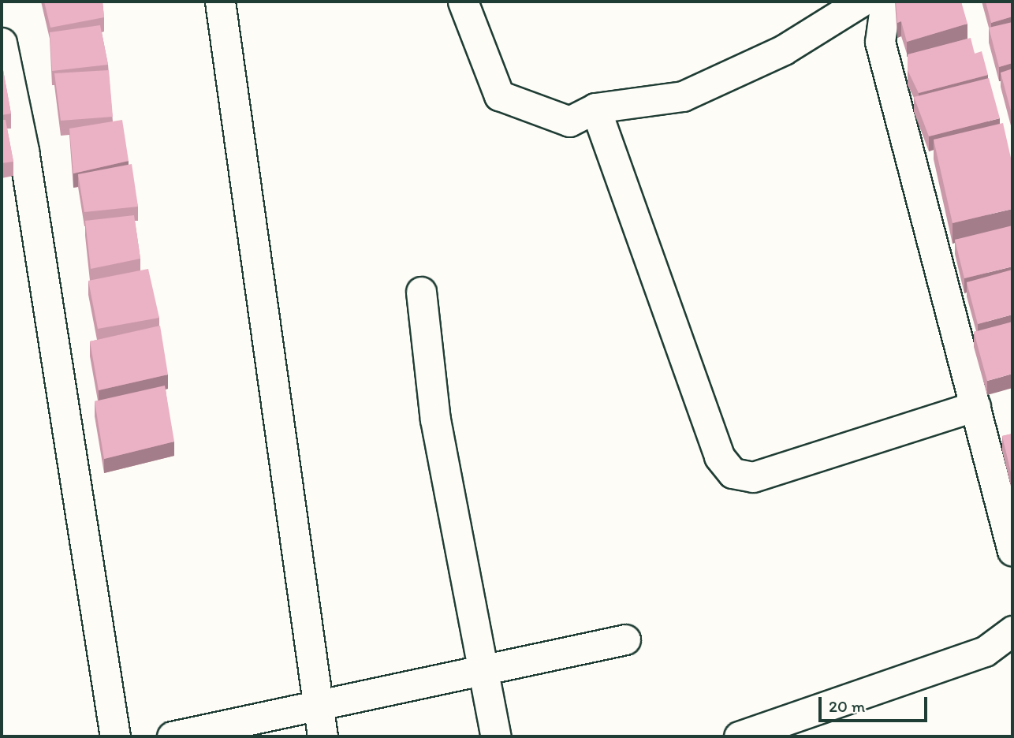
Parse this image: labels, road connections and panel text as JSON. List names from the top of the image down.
{
  "scale_bar": "20 m"
}
